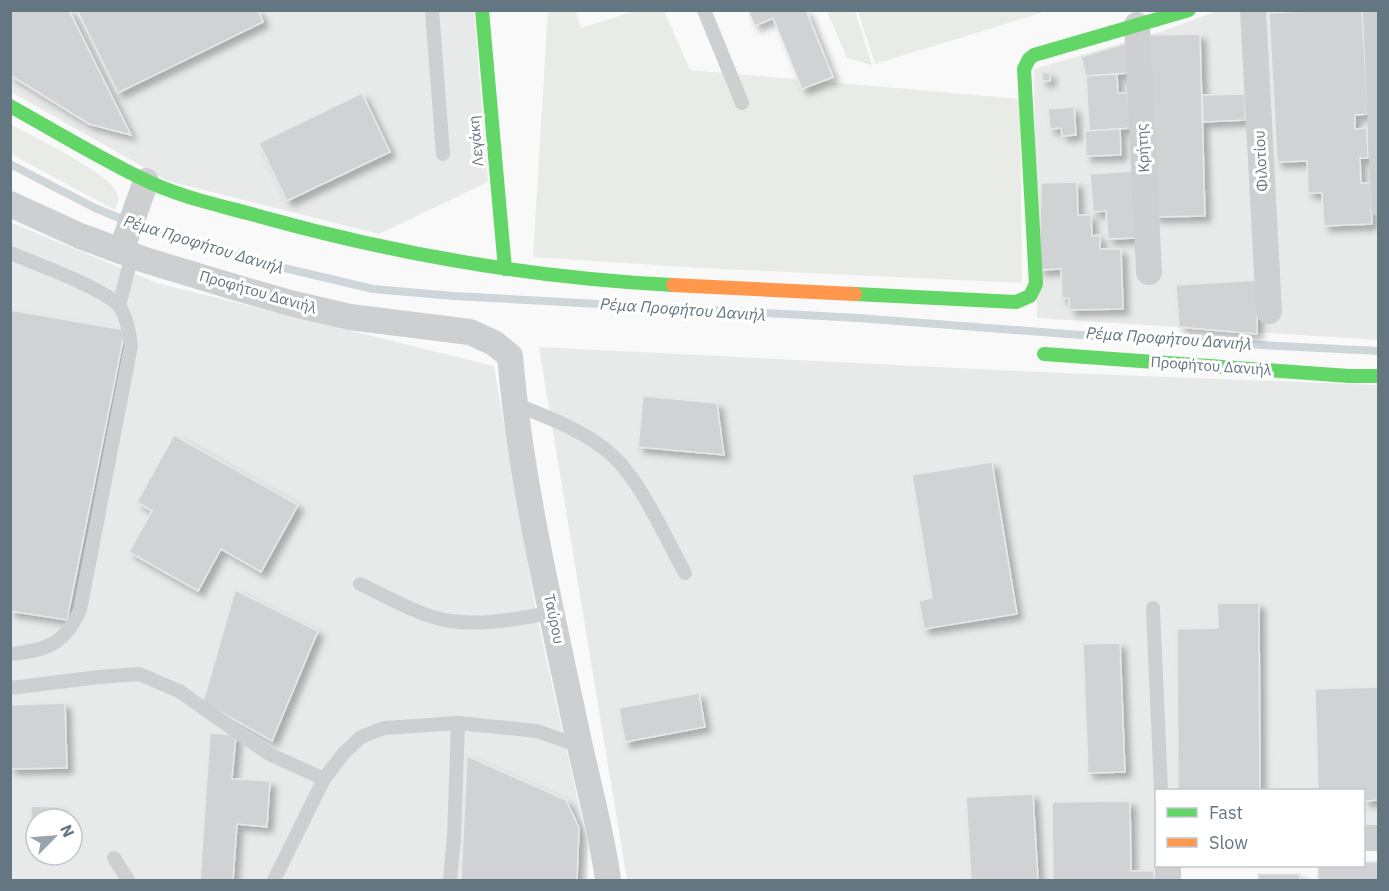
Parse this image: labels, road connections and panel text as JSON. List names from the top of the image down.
{
  "streets": {
    "street": [
      "Λεγάκη",
      "Κρήτης",
      "Φιλοτίου",
      "Προφήτου Δανιήλ",
      "Ταύρου"
    ]
  },
  "crossings": [
    ["Προφήτου Δανιήλ", "Ταύρου"]
  ],
  "water": ["Ρέμα Προφήτου Δανιήλ"],
  "legend": ["Fast", "Slow"],
  "north": "top right"
}
